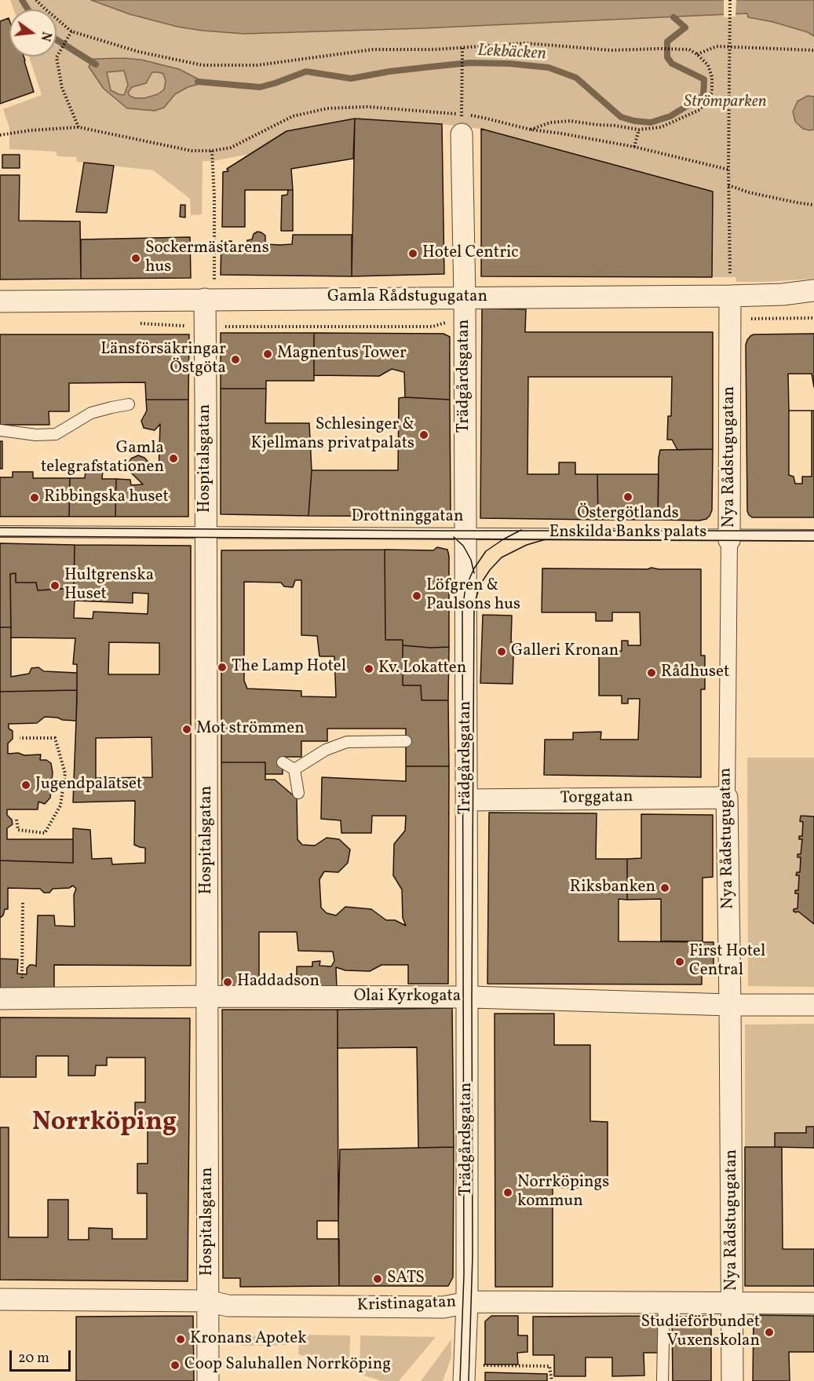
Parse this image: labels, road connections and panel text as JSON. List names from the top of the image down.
{
  "streets": {
    "street": [
      "Gamla Rådstugugatan",
      "Trädgårdsgatan",
      "Nya Rådstugugatan",
      "Hospitalsgatan",
      "Torggatan",
      "Olai Kyrkogata",
      "Kristinagatan"
    ],
    "lane": ["Drottninggatan"]
  },
  "crossings": [
    ["Gamla Rådstugugatan", "Trädgårdsgatan"],
    ["Gamla Rådstugugatan", "Nya Rådstugugatan"],
    ["Gamla Rådstugugatan", "Hospitalsgatan"],
    ["Trädgårdsgatan", "Drottninggatan"],
    ["Trädgårdsgatan", "Torggatan"],
    ["Trädgårdsgatan", "Olai Kyrkogata"],
    ["Trädgårdsgatan", "Kristinagatan"],
    ["Nya Rådstugugatan", "Drottninggatan"],
    ["Nya Rådstugugatan", "Torggatan"],
    ["Nya Rådstugugatan", "Olai Kyrkogata"],
    ["Nya Rådstugugatan", "Kristinagatan"],
    ["Hospitalsgatan", "Drottninggatan"],
    ["Hospitalsgatan", "Olai Kyrkogata"],
    ["Hospitalsgatan", "Kristinagatan"]
  ],
  "districts": ["Norrköping"],
  "water": ["Lekbäcken"],
  "parks": ["Strömparken"],
  "places": [
    "Hotel Centric",
    "Sockermästarens hus",
    "Magnentus Tower",
    "Länsförsäkringar Östgöta",
    "Schlesinger & Kjellmans privatpalats",
    "Gamla telegrafstationen",
    "Östergötlands Enskilda Banks palats",
    "Ribbingska huset",
    "Hultgrenska Huset",
    "Löfgren & Paulsons hus",
    "Galleri Kronan",
    "The Lamp Hotel",
    "Kv. Lokatten",
    "Rådhuset",
    "Mot strömmen",
    "Jugendpalatset",
    "Riksbanken",
    "First Hotel Central",
    "Haddadson",
    "Norrköpings kommun",
    "SATS",
    "Studieförbundet Vuxenskolan",
    "Kronans Apotek",
    "Coop Saluhallen Norrköping"
  ],
  "scale_bar": "20 m",
  "north": "right"
}
